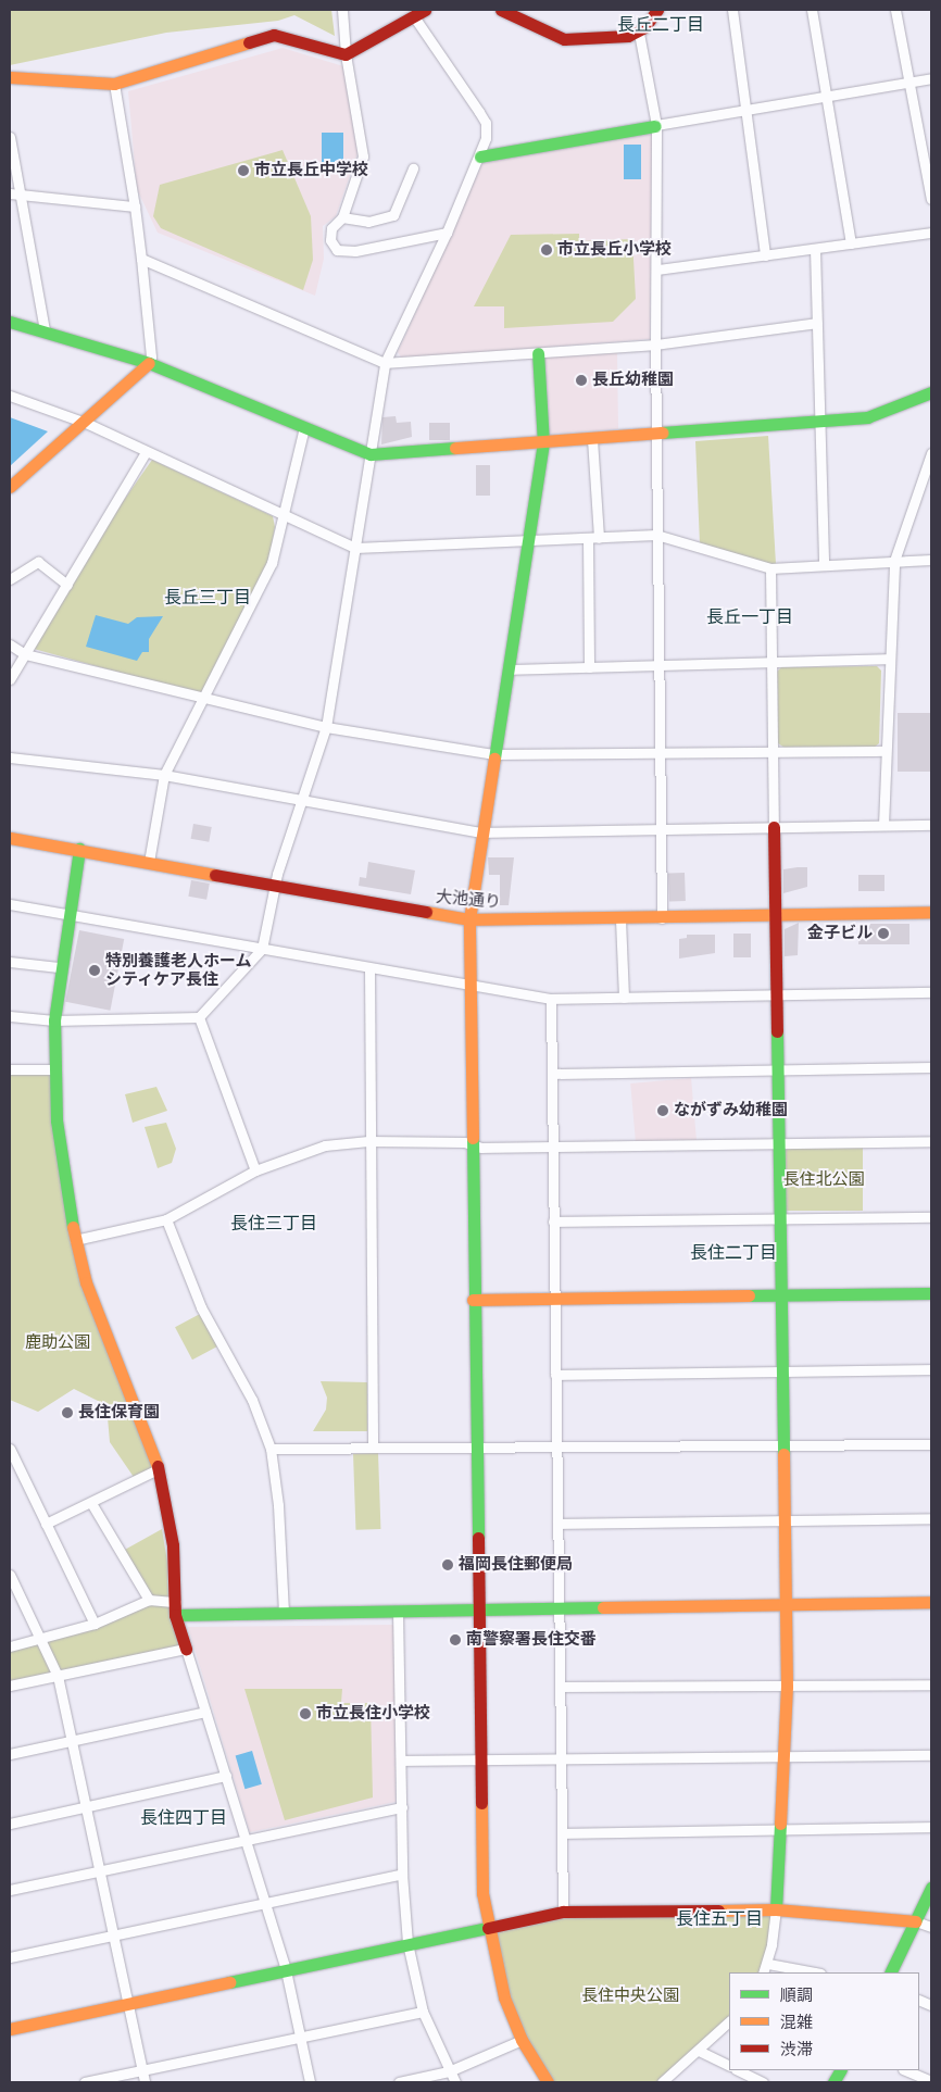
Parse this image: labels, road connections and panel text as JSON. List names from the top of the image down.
{
  "streets": {
    "street": ["大池通り"]
  },
  "districts": [
    "長丘二丁目",
    "長丘三丁目",
    "長丘一丁目",
    "長住三丁目",
    "長住二丁目",
    "長住四丁目",
    "長住五丁目"
  ],
  "parks": ["長住北公園", "鹿助公園", "長住中央公園"],
  "places": [
    "市立長丘中学校",
    "市立長丘小学校",
    "長丘幼稚園",
    "金子ビル",
    "特別養護老人ホーム シティケア長住",
    "ながずみ幼稚園",
    "長住保育園",
    "福岡長住郵便局",
    "南警察署長住交番",
    "市立長住小学校"
  ],
  "legend": ["順調", "混雑", "渋滞"]
}
